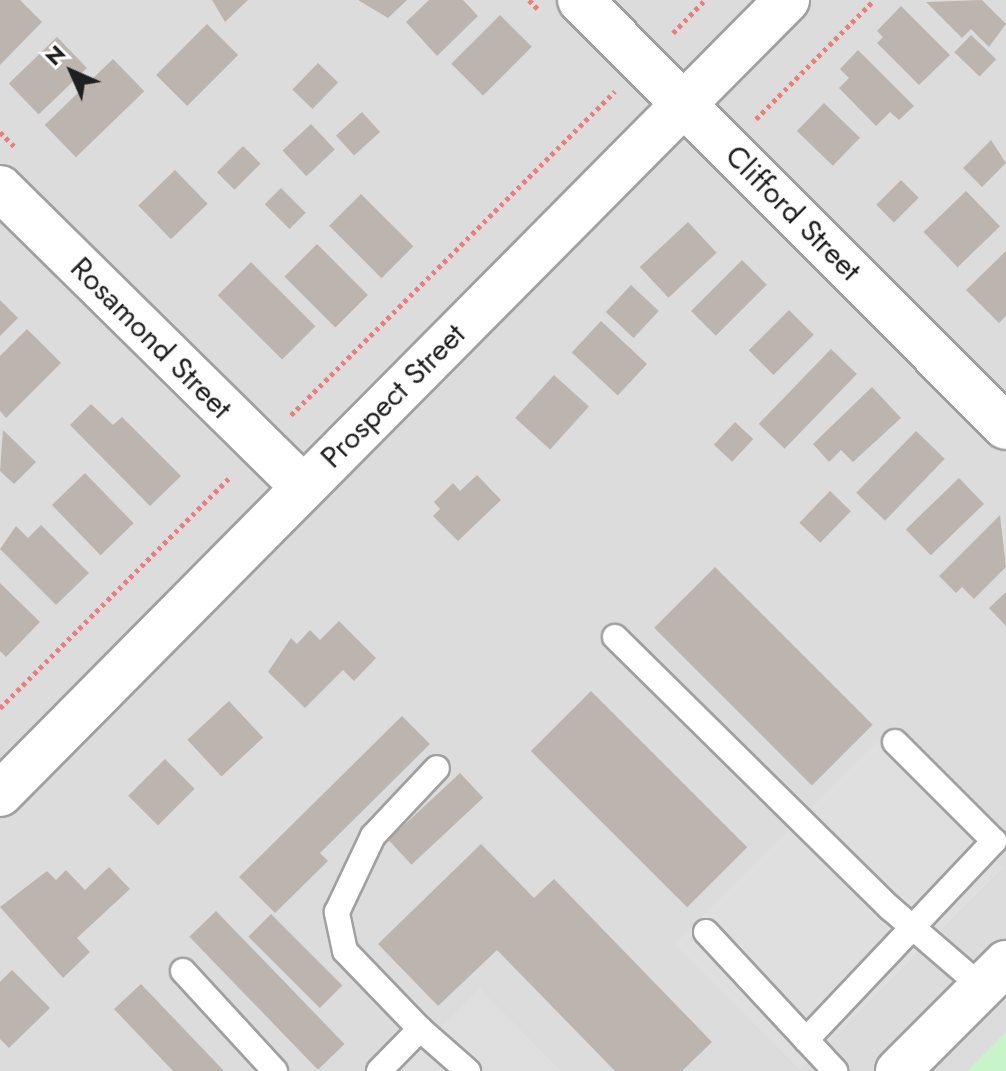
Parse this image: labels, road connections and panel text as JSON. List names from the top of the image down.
{
  "streets": {
    "street": ["Clifford Street", "Rosamond Street", "Prospect Street"]
  },
  "crossings": [
    ["Clifford Street", "Prospect Street"],
    ["Rosamond Street", "Prospect Street"]
  ],
  "north": "top left"
}
